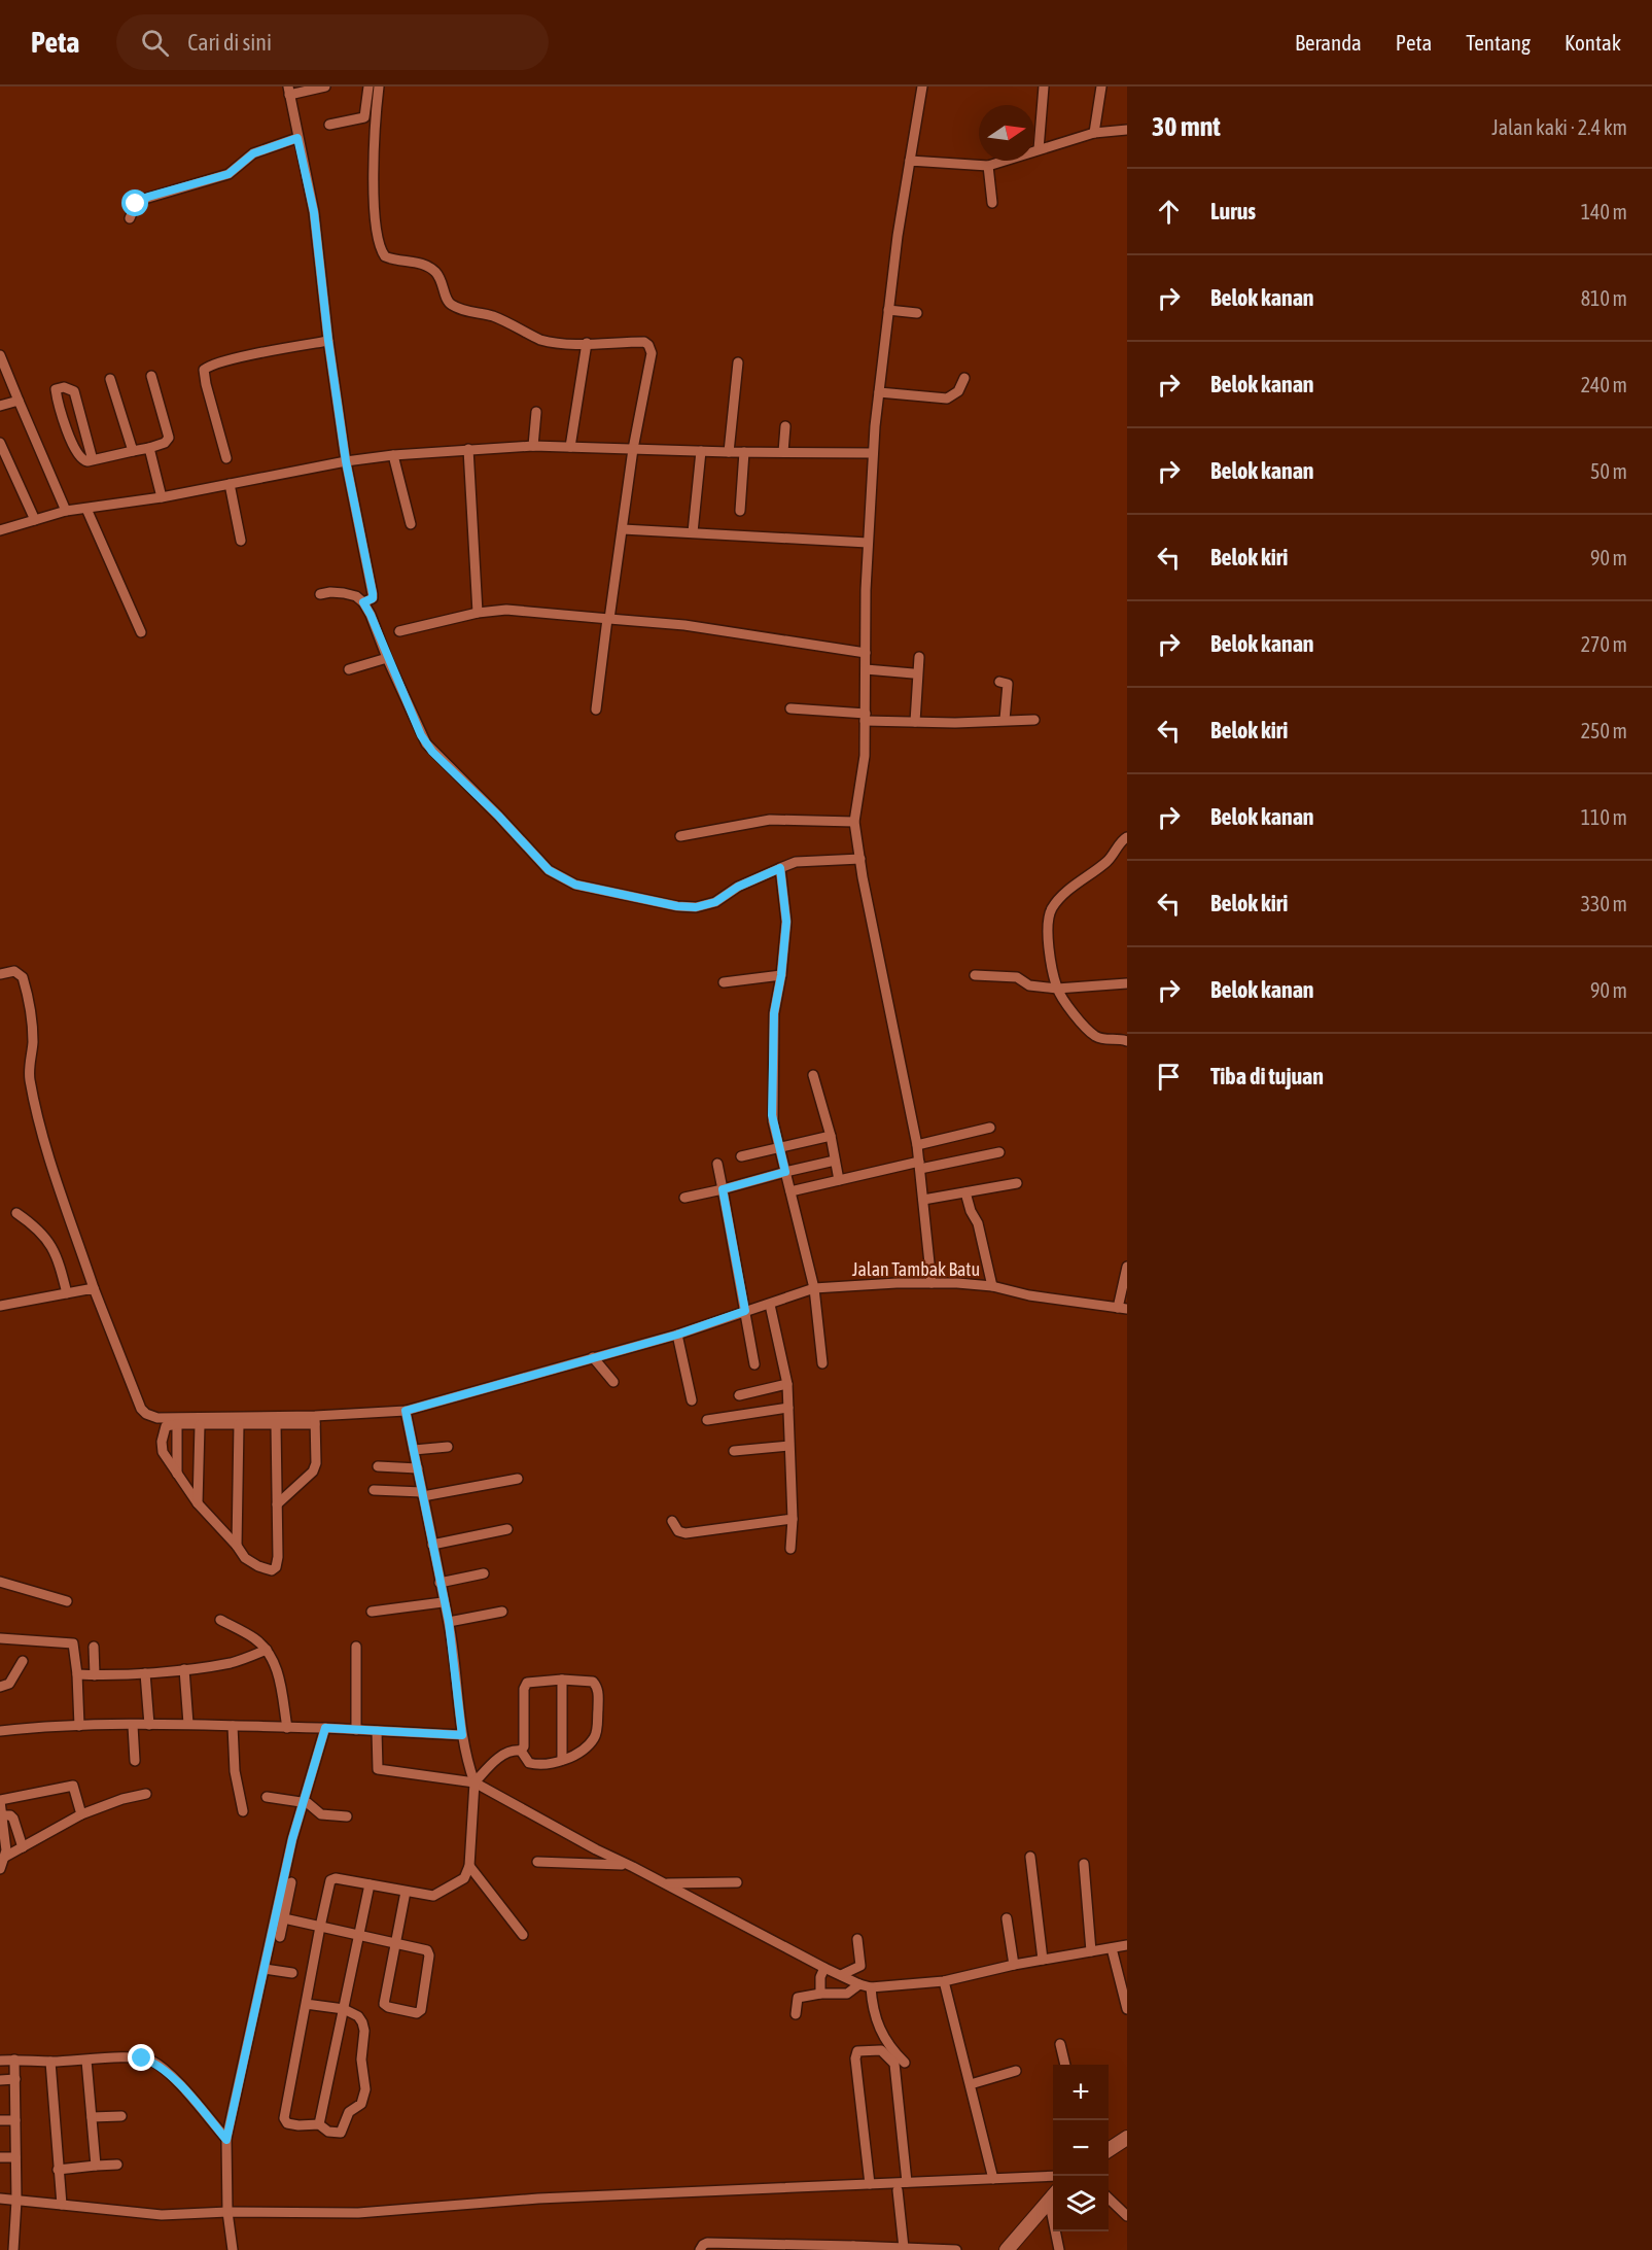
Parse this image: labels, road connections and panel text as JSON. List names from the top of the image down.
{
  "streets": {
    "street": ["Jalan Tambak Batu"]
  },
  "north": "right",
  "page": {
    "header": "Peta",
    "search": "Cari di sini",
    "nav": [
      "Beranda",
      "Peta",
      "Tentang",
      "Kontak"
    ],
    "heading": ["30 mnt", "Jalan kaki · 2.4 km"],
    "list": [
      ["Lurus", "140 m"],
      ["Belok kanan", "810 m"],
      ["Belok kanan", "240 m"],
      ["Belok kanan", "50 m"],
      ["Belok kiri", "90 m"],
      ["Belok kanan", "270 m"],
      ["Belok kiri", "250 m"],
      ["Belok kanan", "110 m"],
      ["Belok kiri", "330 m"],
      ["Belok kanan", "90 m"],
      "Tiba di tujuan"
    ],
    "map_buttons": ["+", "−"]
  }
}
